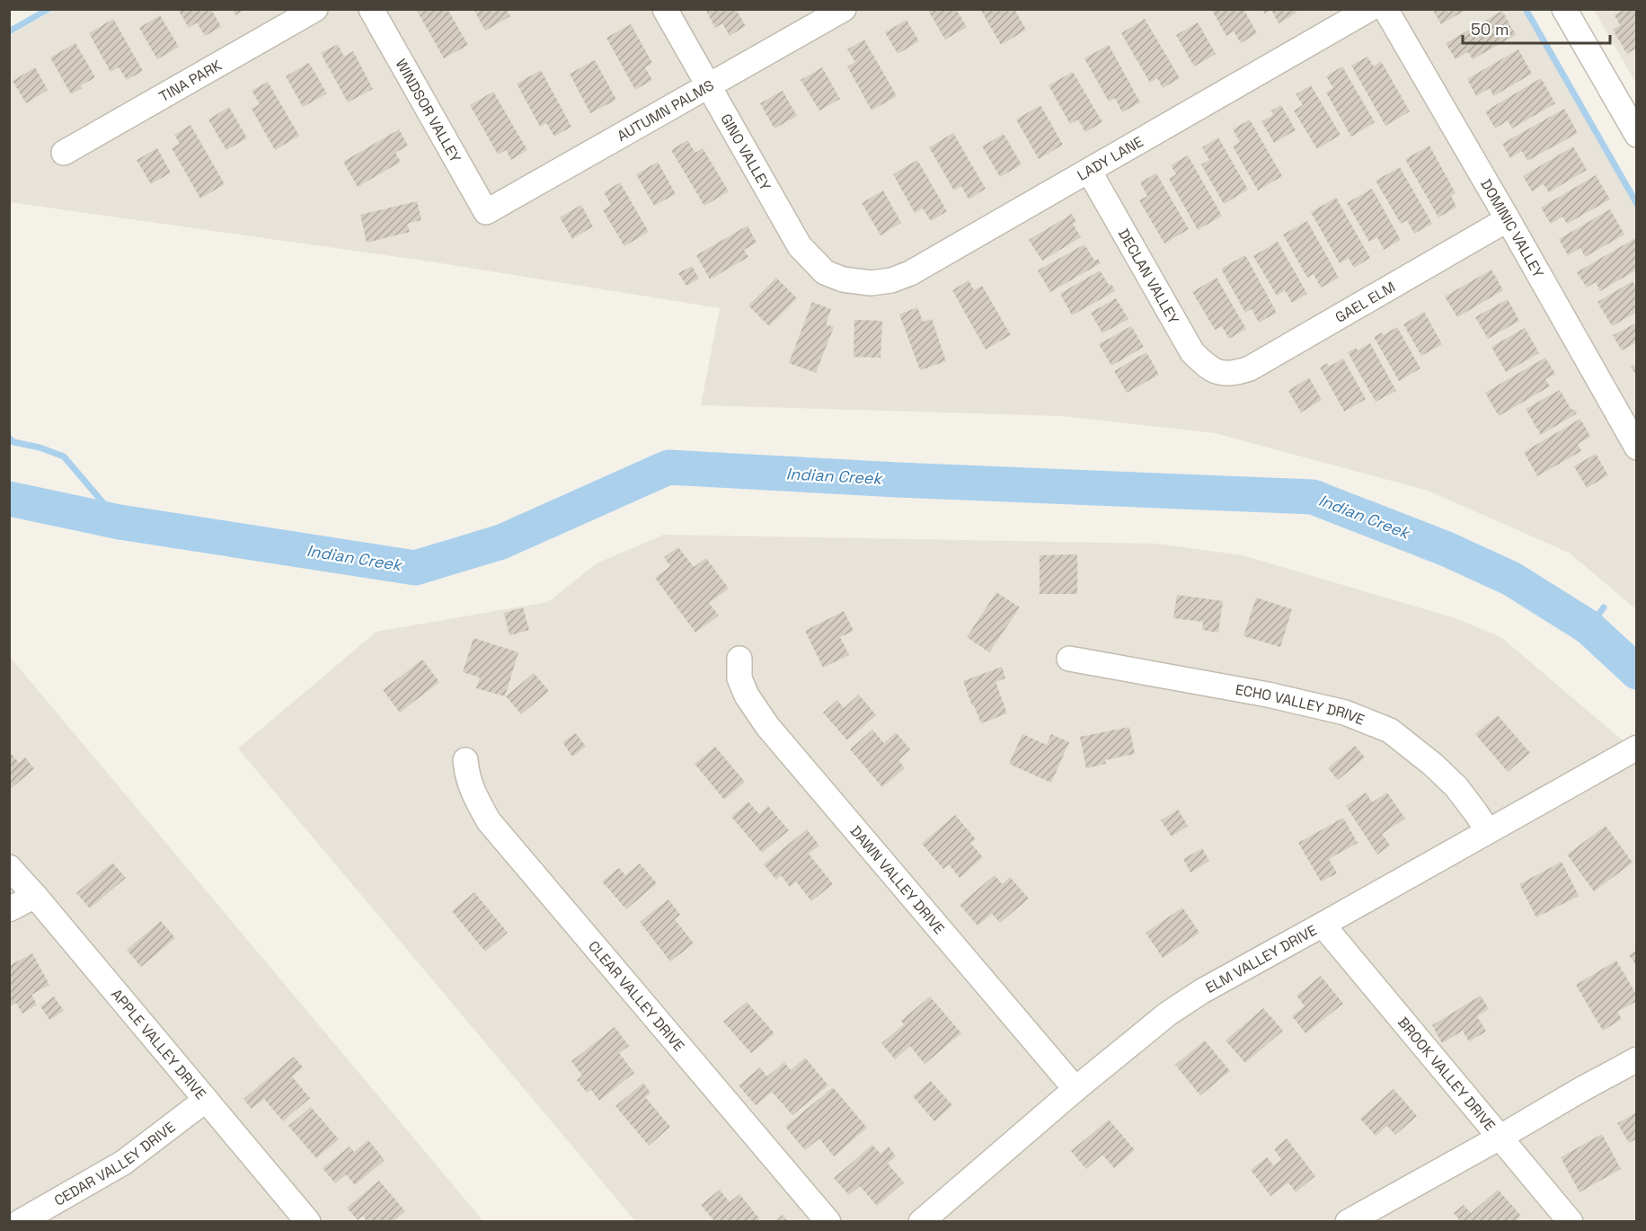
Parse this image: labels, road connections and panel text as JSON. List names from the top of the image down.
{
  "streets": {
    "street": [
      "TINA PARK",
      "WINDSOR VALLEY",
      "AUTUMN PALMS",
      "GINO VALLEY",
      "LADY LANE",
      "DOMINIC VALLEY",
      "DECLAN VALLEY",
      "GAEL ELM",
      "ECHO VALLEY DRIVE",
      "DAWN VALLEY DRIVE",
      "ELM VALLEY DRIVE",
      "CLEAR VALLEY DRIVE",
      "APPLE VALLEY DRIVE",
      "BROOK VALLEY DRIVE",
      "CEDAR VALLEY DRIVE"
    ]
  },
  "crossings": [
    ["WINDSOR VALLEY", "AUTUMN PALMS"],
    ["AUTUMN PALMS", "GINO VALLEY"],
    ["GINO VALLEY", "LADY LANE"],
    ["LADY LANE", "DECLAN VALLEY"],
    ["DOMINIC VALLEY", "GAEL ELM"],
    ["DECLAN VALLEY", "GAEL ELM"],
    ["ECHO VALLEY DRIVE", "ELM VALLEY DRIVE"],
    ["DAWN VALLEY DRIVE", "ELM VALLEY DRIVE"],
    ["ELM VALLEY DRIVE", "BROOK VALLEY DRIVE"],
    ["APPLE VALLEY DRIVE", "CEDAR VALLEY DRIVE"]
  ],
  "water": ["Indian Creek"],
  "scale_bar": "50 m"
}
